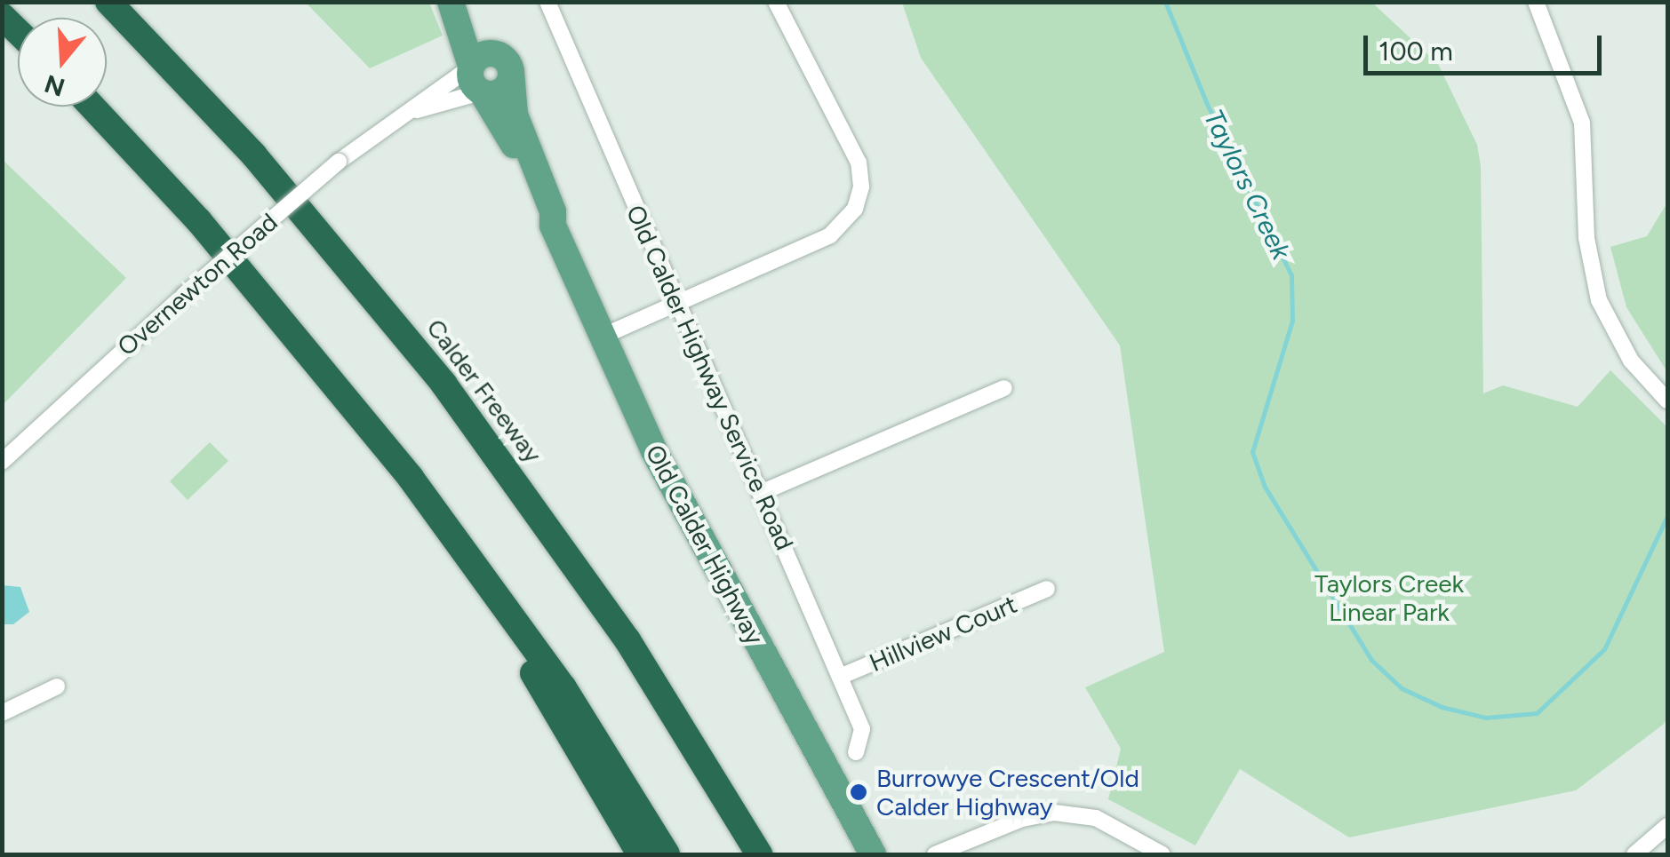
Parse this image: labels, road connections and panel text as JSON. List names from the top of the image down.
{
  "streets": {
    "highway": ["Calder Freeway"],
    "main road": ["Old Calder Highway"],
    "street": ["Overnewton Road", "Old Calder Highway Service Road", "Hillview Court"]
  },
  "crossings": [
    ["Overnewton Road", "Old Calder Highway"],
    ["Old Calder Highway Service Road", "Hillview Court"]
  ],
  "water": ["Taylors Creek"],
  "parks": ["Taylors Creek Linear Park"],
  "places": ["Burrowye Crescent/Old Calder Highway"],
  "scale_bar": "100 m",
  "north": "bottom"
}
